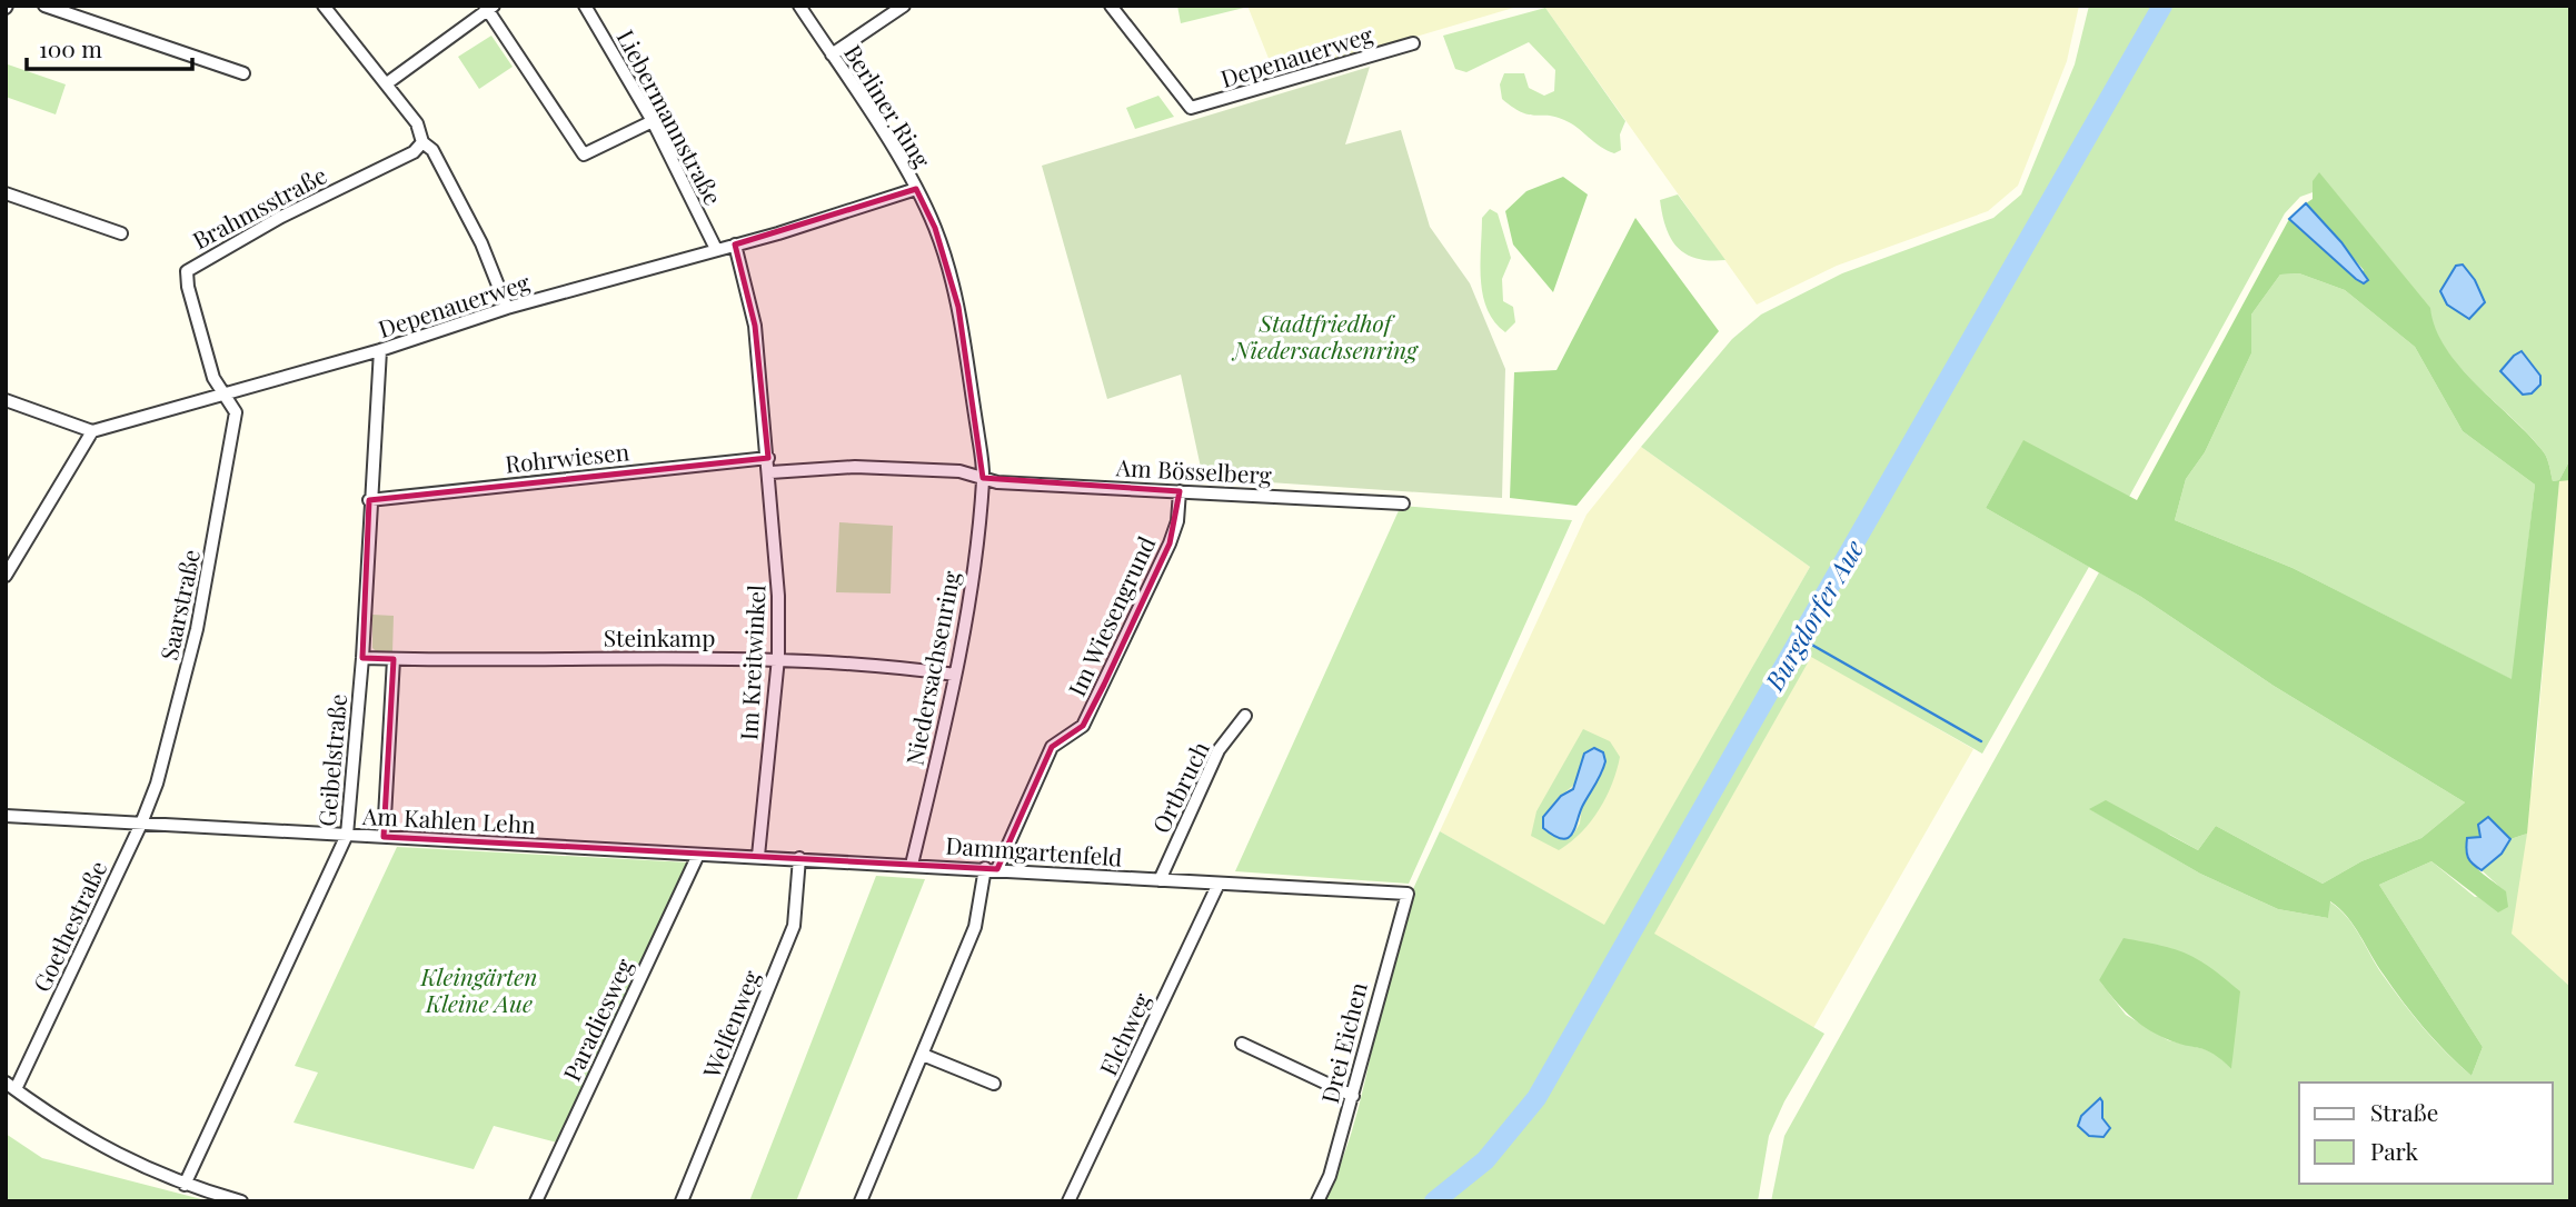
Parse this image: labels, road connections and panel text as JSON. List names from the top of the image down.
{
  "streets": {
    "street": [
      "Depenauerweg",
      "Berliner Ring",
      "Liebermannstraße",
      "Brahmsstraße",
      "Rohrwiesen",
      "Am Bösselberg",
      "Saarstraße",
      "Im Wiesengrund",
      "Steinkamp",
      "Im Kreitwinkel",
      "Niedersachsenring",
      "Geibelstraße",
      "Ortbruch",
      "Am Kahlen Lehn",
      "Dammgartenfeld",
      "Goethestraße",
      "Paradiesweg",
      "Welfenweg",
      "Elchweg",
      "Drei Eichen"
    ]
  },
  "crossings": [
    ["Depenauerweg", "Berliner Ring"],
    ["Depenauerweg", "Liebermannstraße"],
    ["Depenauerweg", "Brahmsstraße"],
    ["Depenauerweg", "Saarstraße"],
    ["Depenauerweg", "Im Kreitwinkel"],
    ["Depenauerweg", "Niedersachsenring"],
    ["Depenauerweg", "Geibelstraße"],
    ["Berliner Ring", "Niedersachsenring"],
    ["Brahmsstraße", "Saarstraße"],
    ["Rohrwiesen", "Im Kreitwinkel"],
    ["Rohrwiesen", "Geibelstraße"],
    ["Am Bösselberg", "Im Wiesengrund"],
    ["Am Bösselberg", "Niedersachsenring"],
    ["Saarstraße", "Am Kahlen Lehn"],
    ["Saarstraße", "Goethestraße"],
    ["Im Wiesengrund", "Dammgartenfeld"],
    ["Steinkamp", "Im Kreitwinkel"],
    ["Steinkamp", "Niedersachsenring"],
    ["Steinkamp", "Geibelstraße"],
    ["Im Kreitwinkel", "Dammgartenfeld"],
    ["Niedersachsenring", "Dammgartenfeld"],
    ["Geibelstraße", "Am Kahlen Lehn"],
    ["Ortbruch", "Dammgartenfeld"],
    ["Am Kahlen Lehn", "Dammgartenfeld"],
    ["Am Kahlen Lehn", "Goethestraße"],
    ["Dammgartenfeld", "Paradiesweg"],
    ["Dammgartenfeld", "Welfenweg"],
    ["Dammgartenfeld", "Elchweg"],
    ["Dammgartenfeld", "Drei Eichen"]
  ],
  "water": ["Burgdorfer Aue"],
  "parks": ["Stadtfriedhof Niedersachsenring", "Kleingärten Kleine Aue"],
  "legend": ["Straße", "Park"],
  "scale_bar": "100 m"
}
